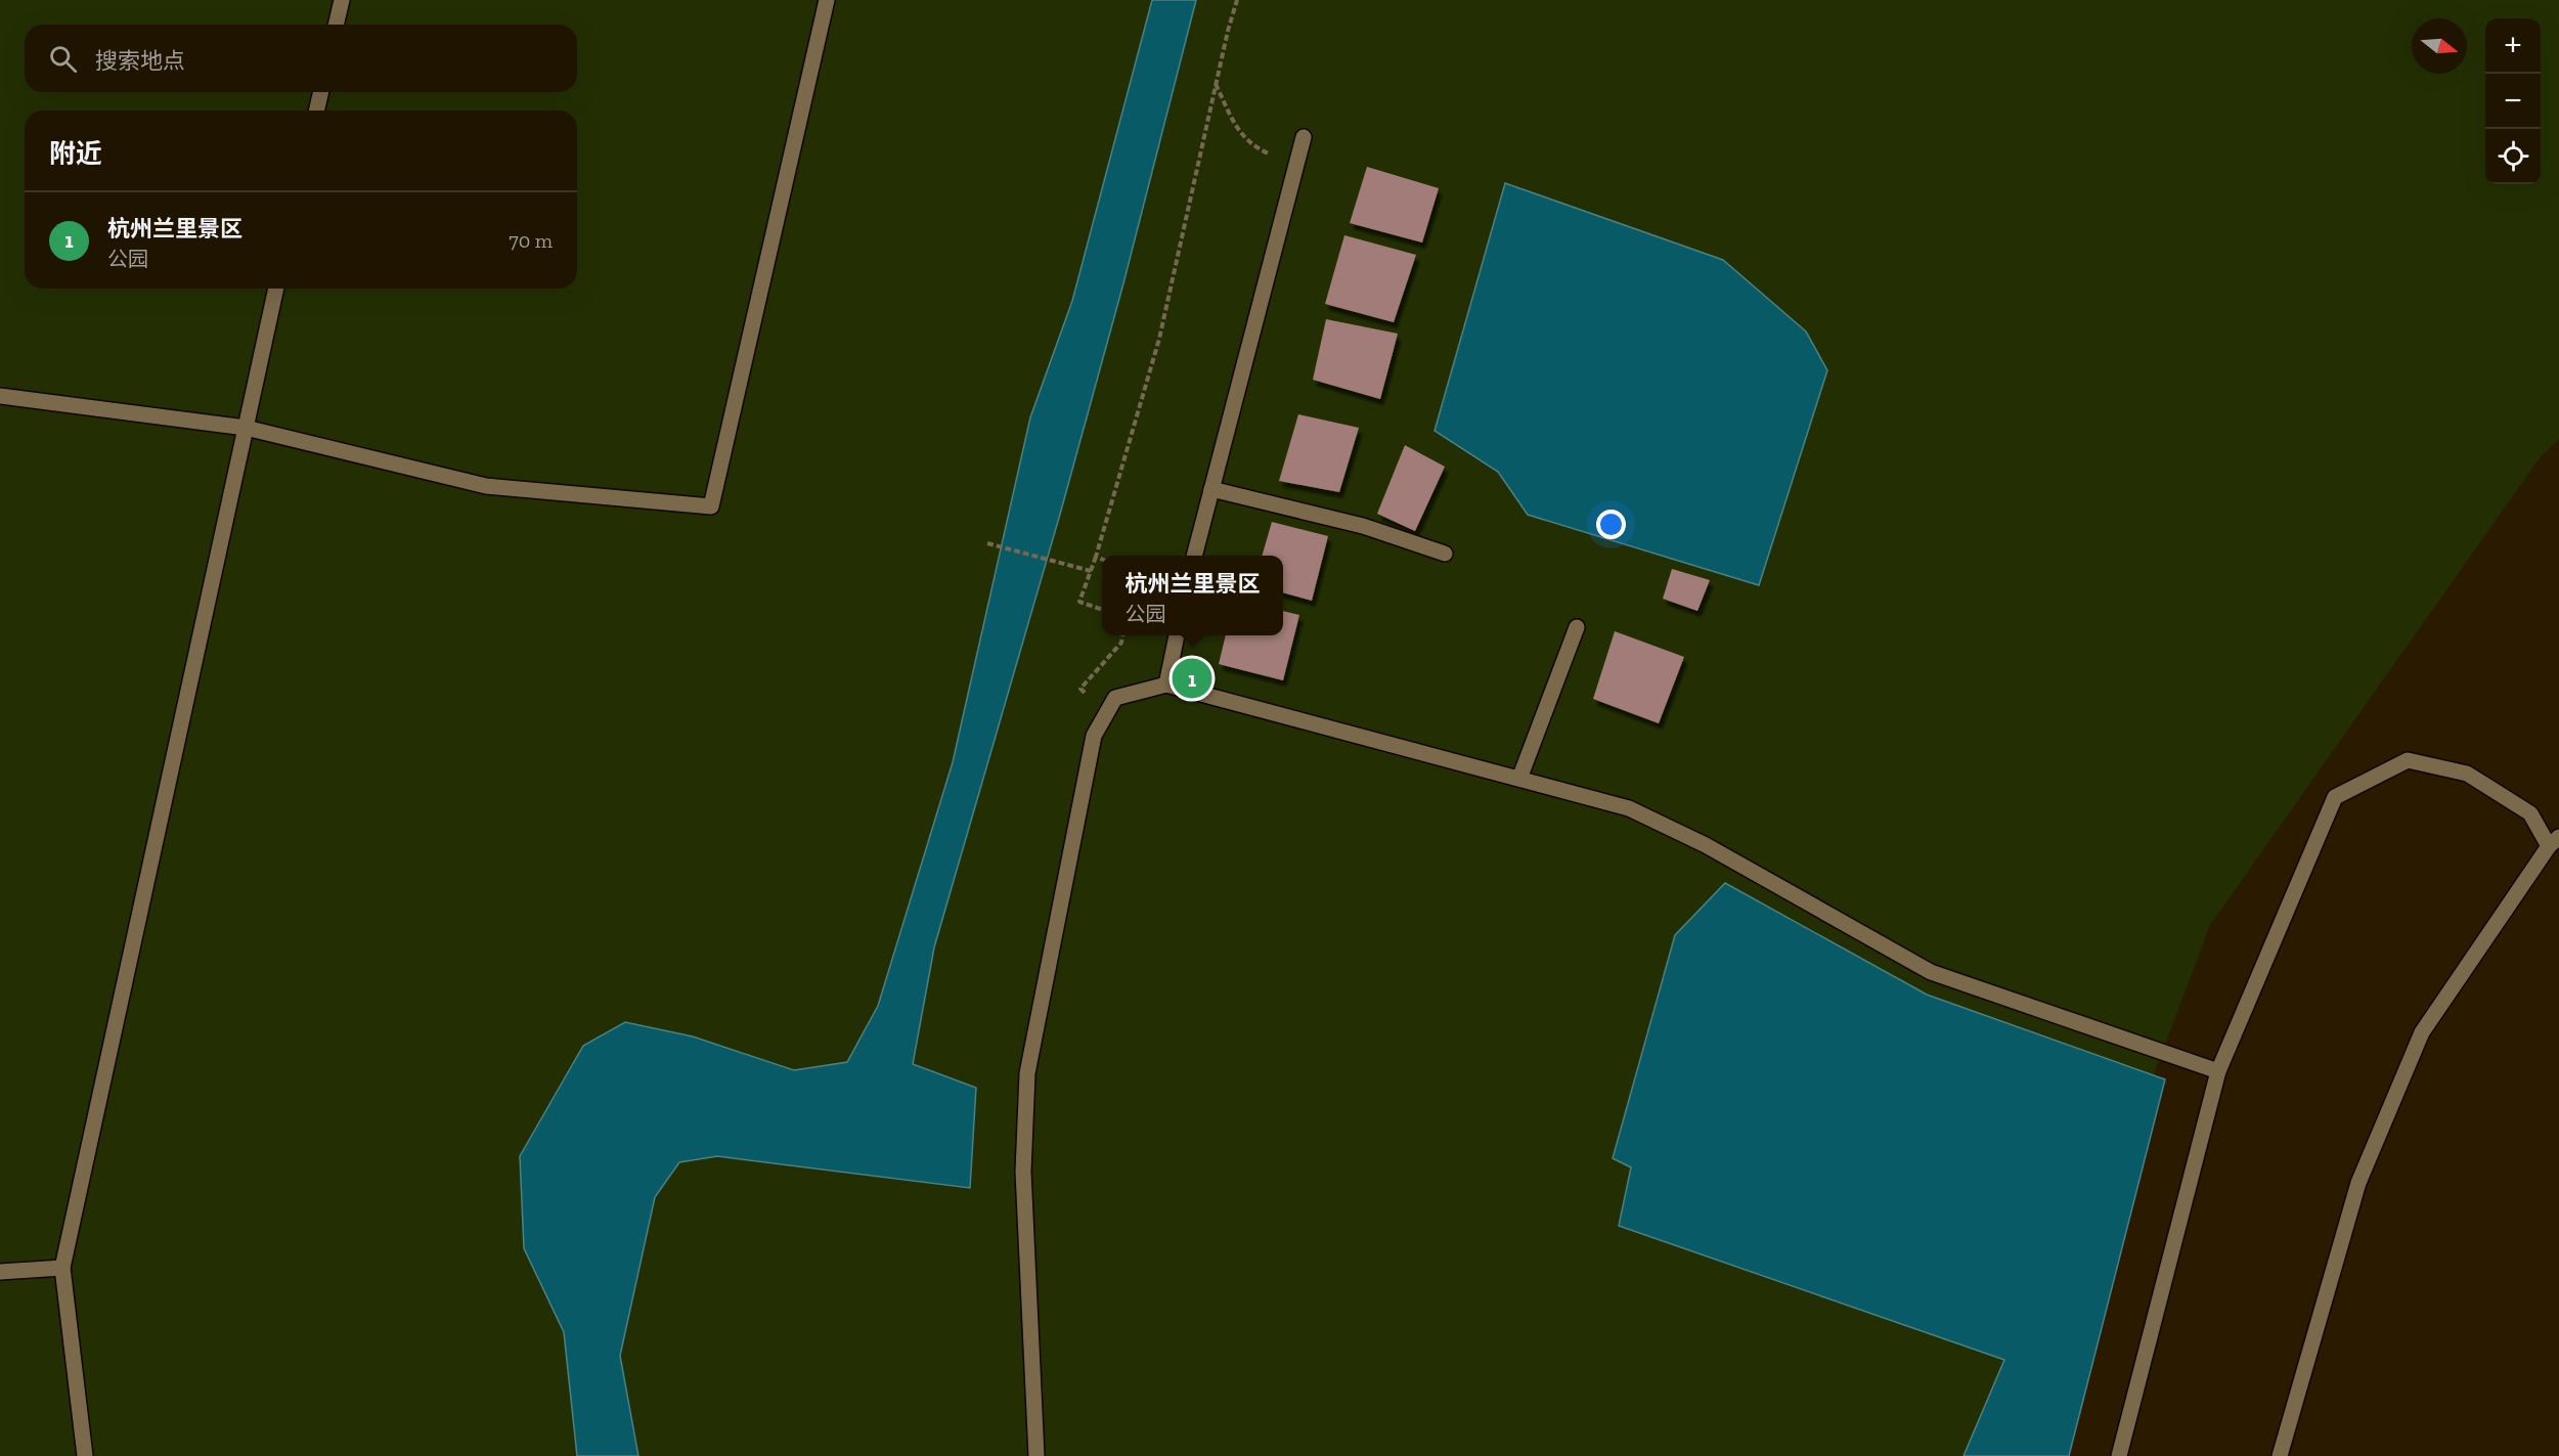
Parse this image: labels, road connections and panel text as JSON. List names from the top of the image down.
{
  "north": "right",
  "page": {
    "map_buttons": ["+", "−"],
    "search": "搜索地点",
    "heading": "附近",
    "list": [
      {
        "mark": "1",
        "name": "杭州兰里景区",
        "note": "公园",
        "value": "70 m"
      }
    ],
    "popup": ["杭州兰里景区", "公园"],
    "pins": "1"
  }
}
